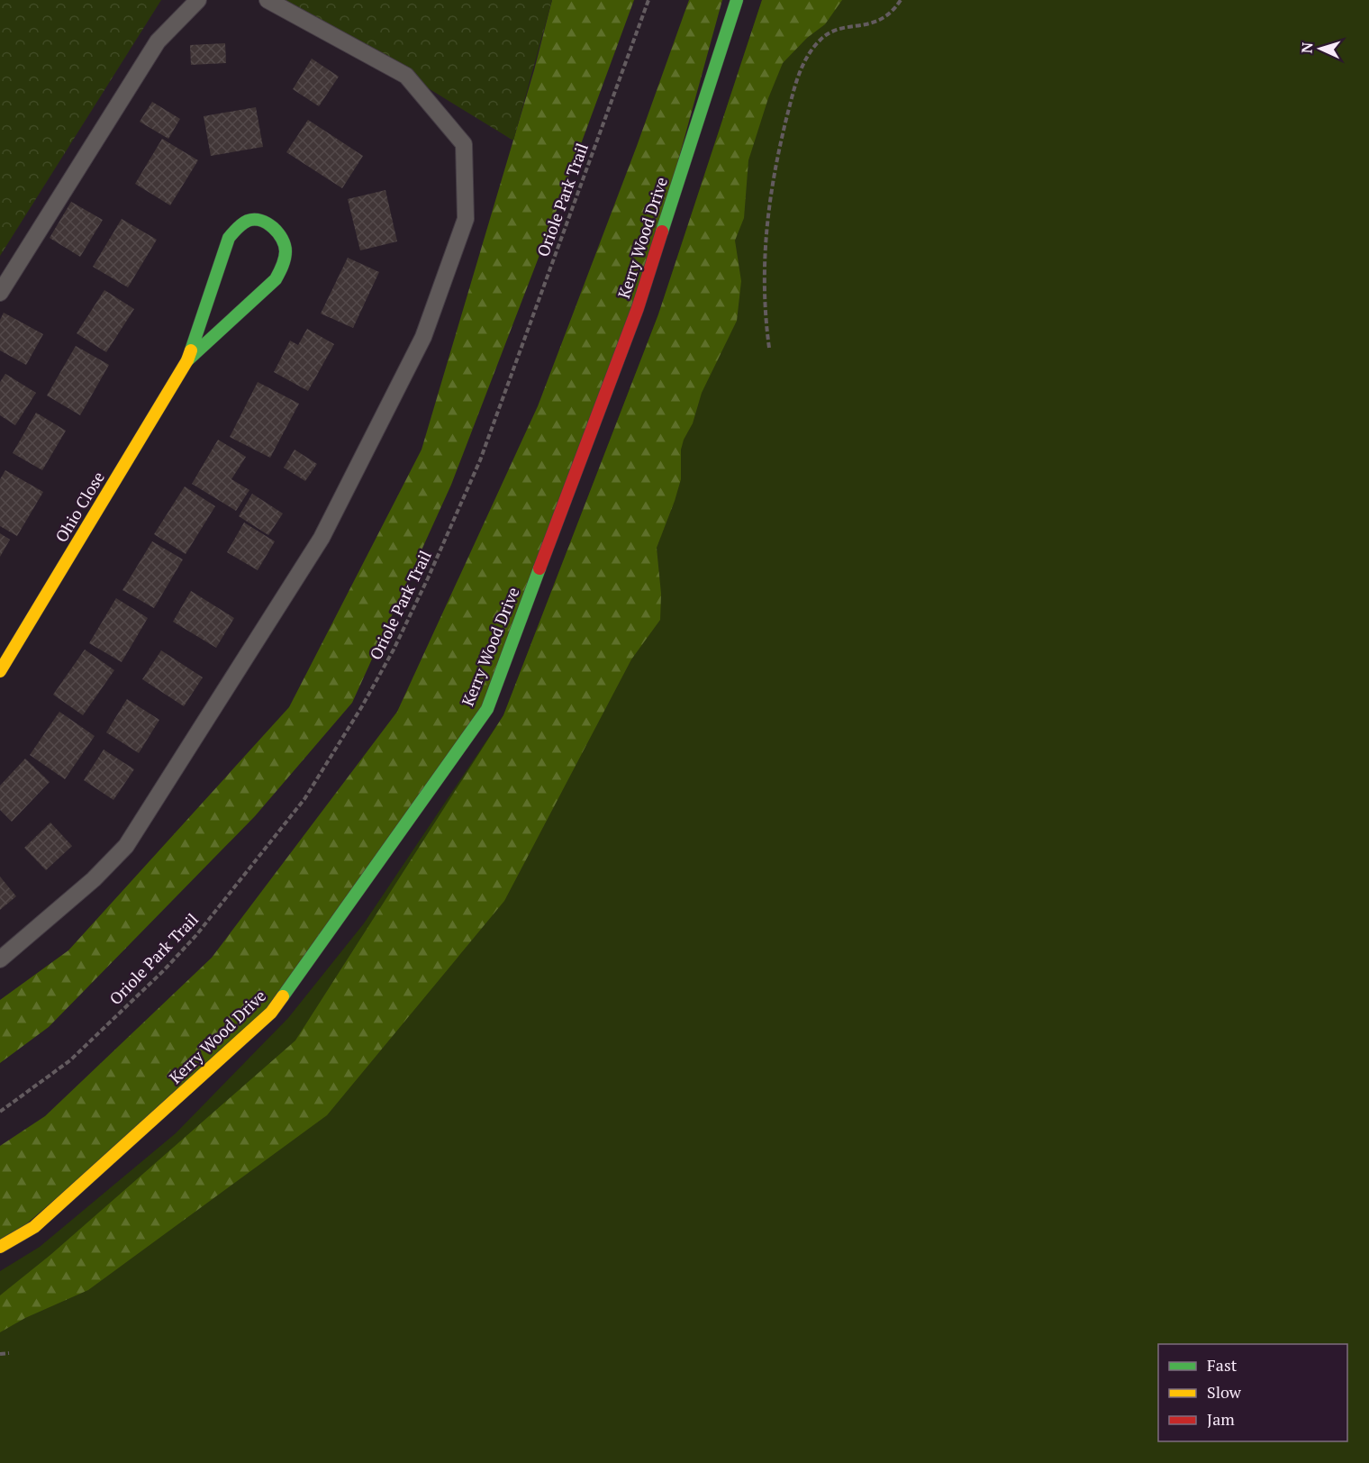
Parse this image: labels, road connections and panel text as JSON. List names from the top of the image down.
{
  "streets": {
    "street": ["Kerry Wood Drive", "Ohio Close"],
    "path": ["Oriole Park Trail"]
  },
  "legend": ["Fast", "Slow", "Jam"],
  "north": "left"
}
